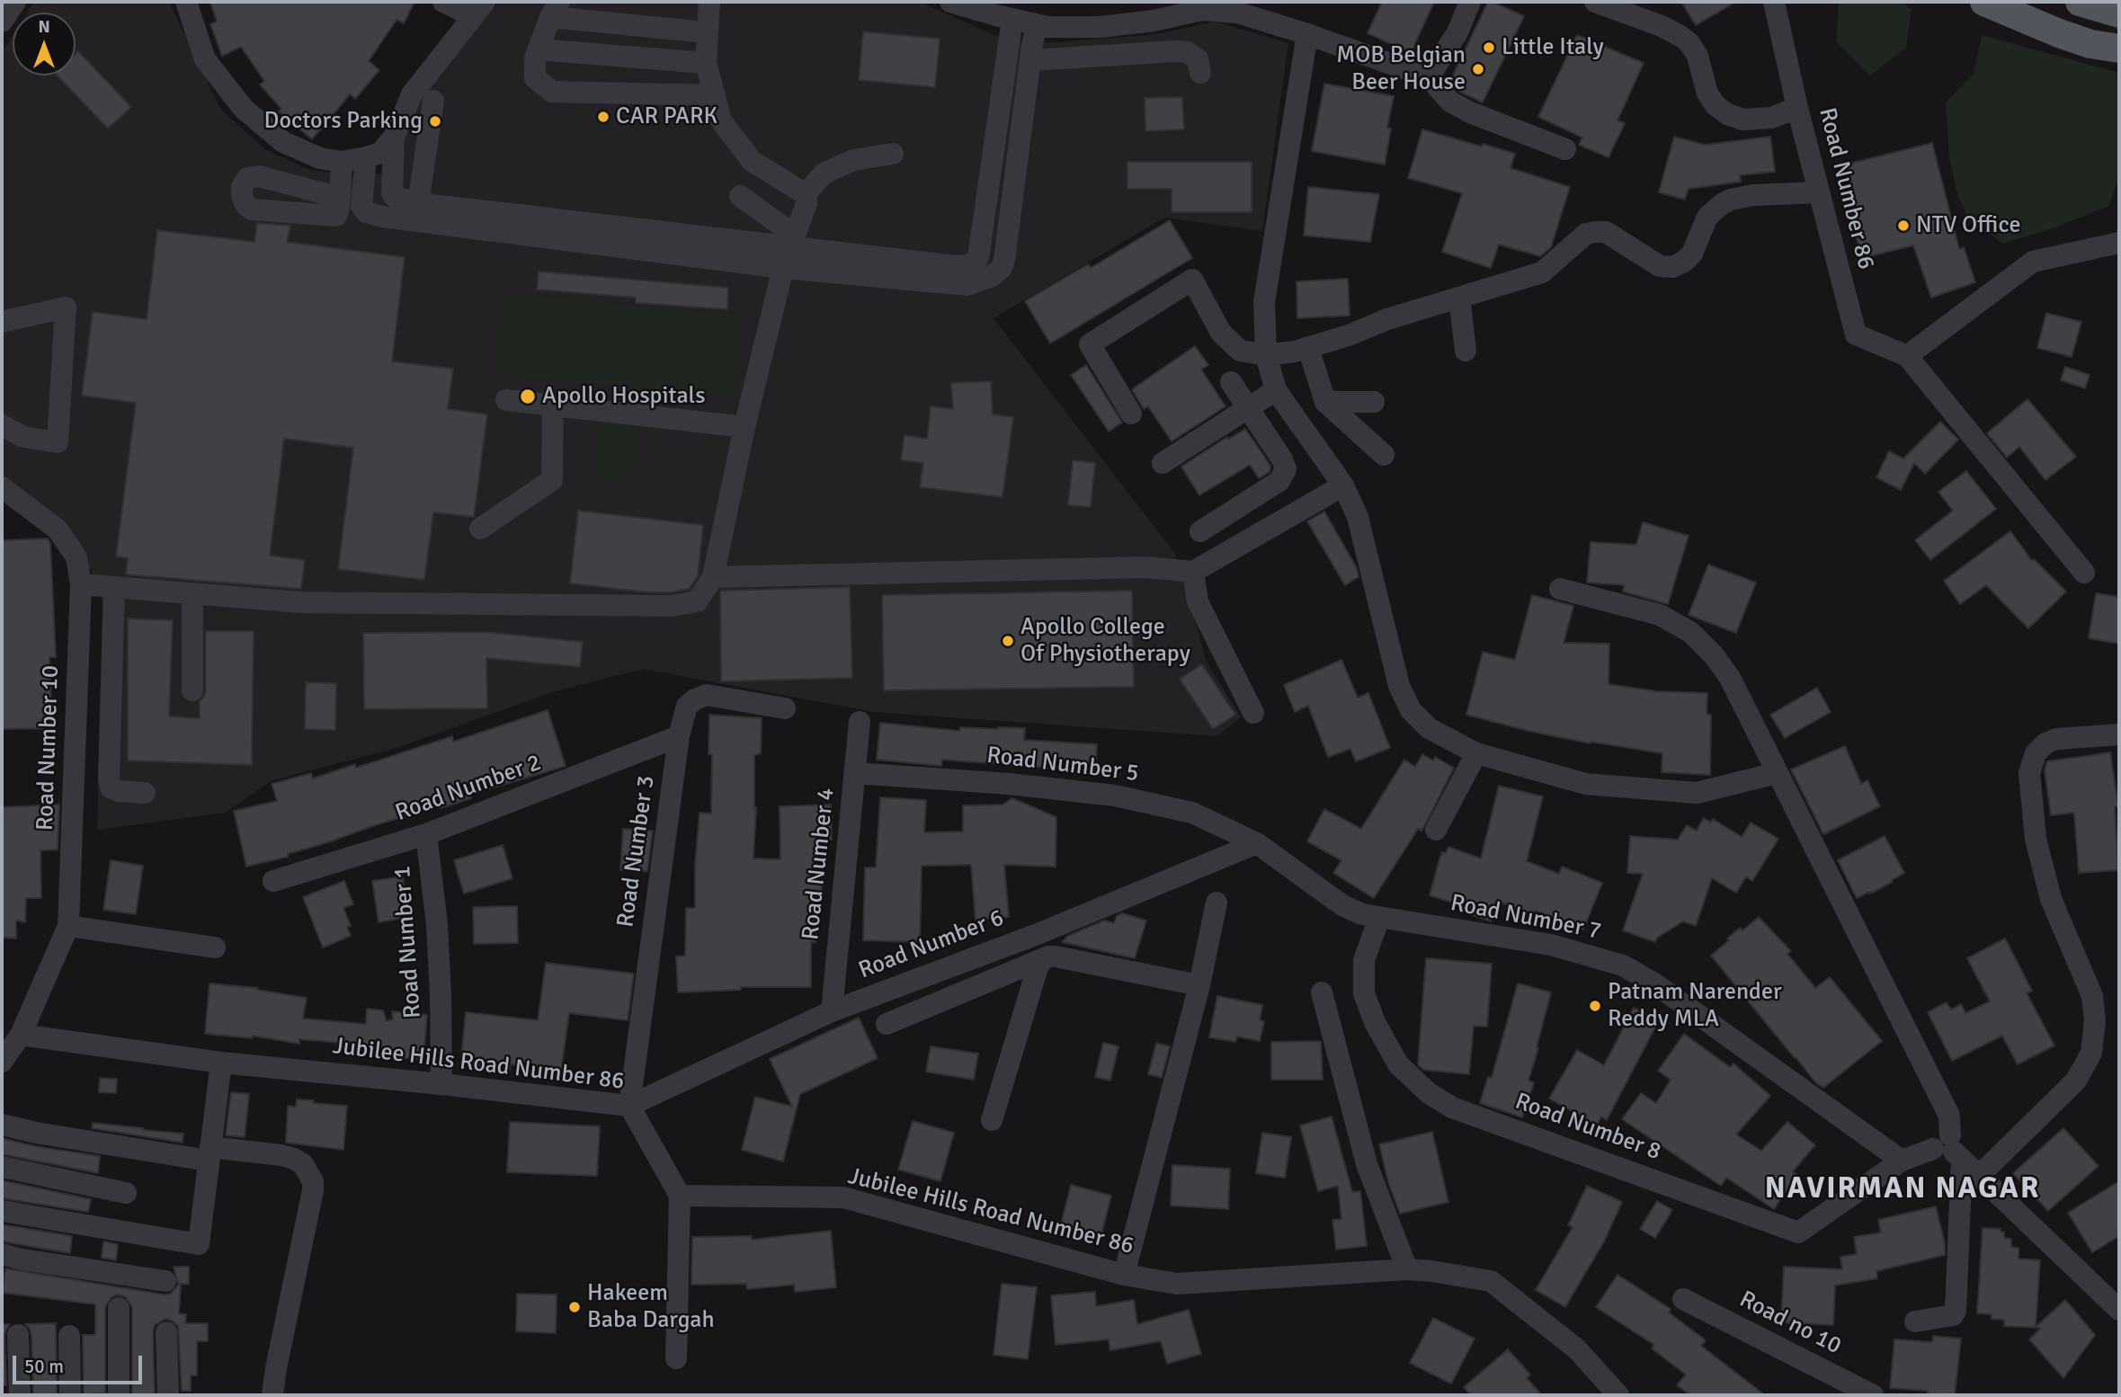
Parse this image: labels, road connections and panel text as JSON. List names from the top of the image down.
{
  "streets": {
    "street": [
      "Road Number 86",
      "Road Number 10",
      "Road Number 5",
      "Road Number 2",
      "Road Number 3",
      "Road Number 4",
      "Road Number 7",
      "Road Number 1",
      "Road Number 6",
      "Jubilee Hills Road Number 86",
      "Road Number 8",
      "Road no 10"
    ]
  },
  "crossings": [
    ["Road Number 10", "Jubilee Hills Road Number 86"],
    ["Road Number 5", "Road Number 4"],
    ["Road Number 5", "Road Number 7"],
    ["Road Number 5", "Road Number 6"],
    ["Road Number 2", "Road Number 3"],
    ["Road Number 2", "Road Number 1"],
    ["Road Number 3", "Road Number 6"],
    ["Road Number 3", "Jubilee Hills Road Number 86"],
    ["Road Number 4", "Road Number 6"],
    ["Road Number 7", "Road Number 6"],
    ["Road Number 7", "Road Number 8"],
    ["Road Number 1", "Jubilee Hills Road Number 86"],
    ["Road Number 6", "Jubilee Hills Road Number 86"]
  ],
  "districts": ["NAVIRMAN NAGAR"],
  "places": [
    "Little Italy",
    "MOB Belgian Beer House",
    "CAR PARK",
    "Doctors Parking",
    "NTV Office",
    "Apollo Hospitals",
    "Apollo College Of Physiotherapy",
    "Patnam Narender Reddy MLA",
    "Hakeem Baba Dargah"
  ],
  "scale_bar": "50 m",
  "north": "top"
}
